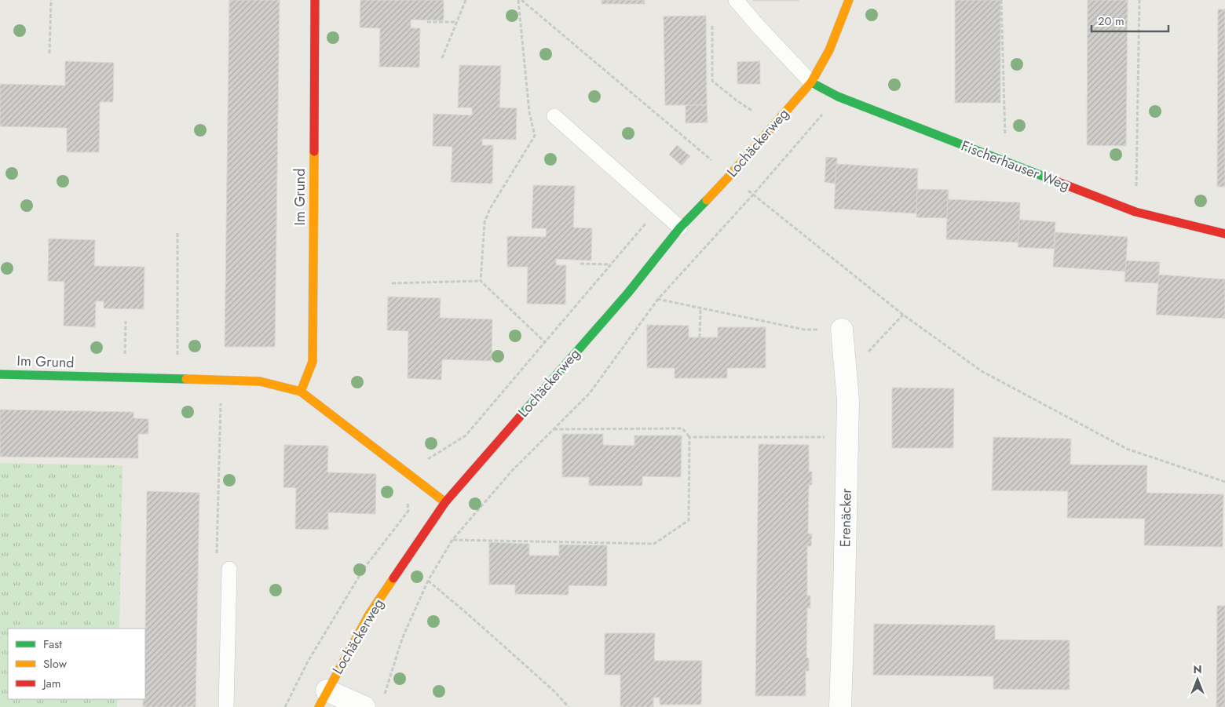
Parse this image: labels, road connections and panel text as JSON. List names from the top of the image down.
{
  "streets": {
    "street": [
      "Lochäckerweg",
      "Fischerhauser Weg",
      "Im Grund",
      "Erenäcker"
    ]
  },
  "crossings": [
    ["Lochäckerweg", "Fischerhauser Weg"],
    ["Lochäckerweg", "Im Grund"]
  ],
  "legend": ["Fast", "Slow", "Jam"],
  "scale_bar": "20 m",
  "north": "top"
}
